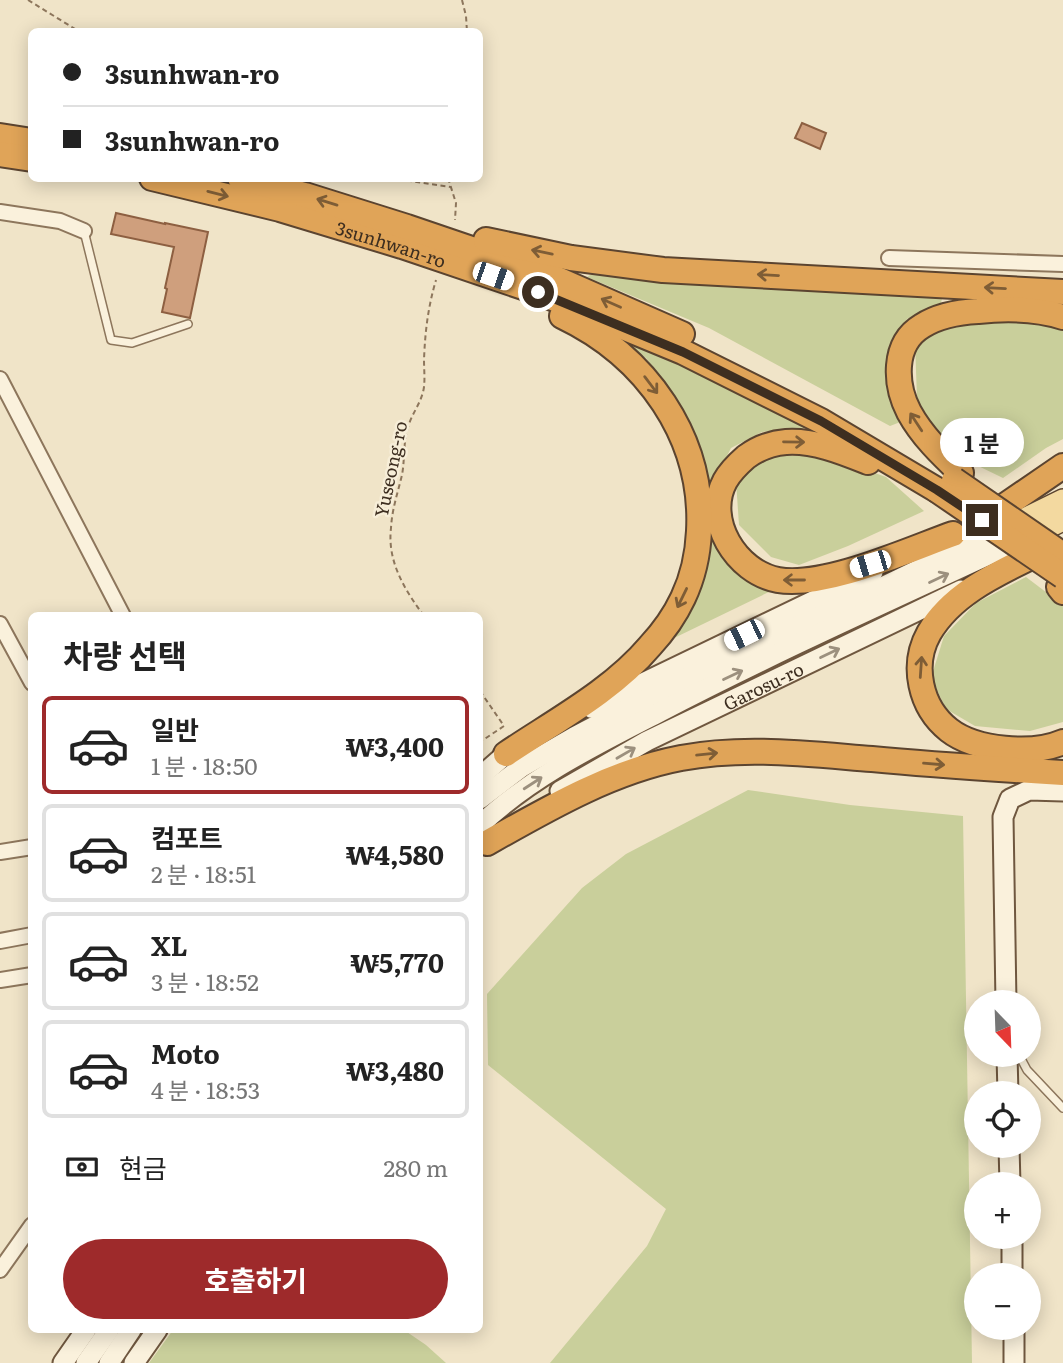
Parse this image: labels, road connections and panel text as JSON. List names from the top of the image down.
{
  "streets": {
    "highway": ["3sunhwan-ro"],
    "main road": ["Garosu-ro"],
    "path": ["Yuseong-ro"]
  },
  "north": "bottom right",
  "page": {
    "banner": ["3sunhwan-ro", "3sunhwan-ro"],
    "bubble": "1 분",
    "heading": "차량 선택",
    "list": [
      {
        "name": "일반",
        "note": "1 분 · 18:50",
        "value": "₩3,400"
      },
      {
        "name": "컴포트",
        "note": "2 분 · 18:51",
        "value": "₩4,580"
      },
      {
        "name": "XL",
        "note": "3 분 · 18:52",
        "value": "₩5,770"
      },
      {
        "name": "Moto",
        "note": "4 분 · 18:53",
        "value": "₩3,480"
      }
    ],
    "map_buttons": ["+", "−"],
    "pay": ["현금", "280 m"],
    "buttons": "호출하기"
  }
}
